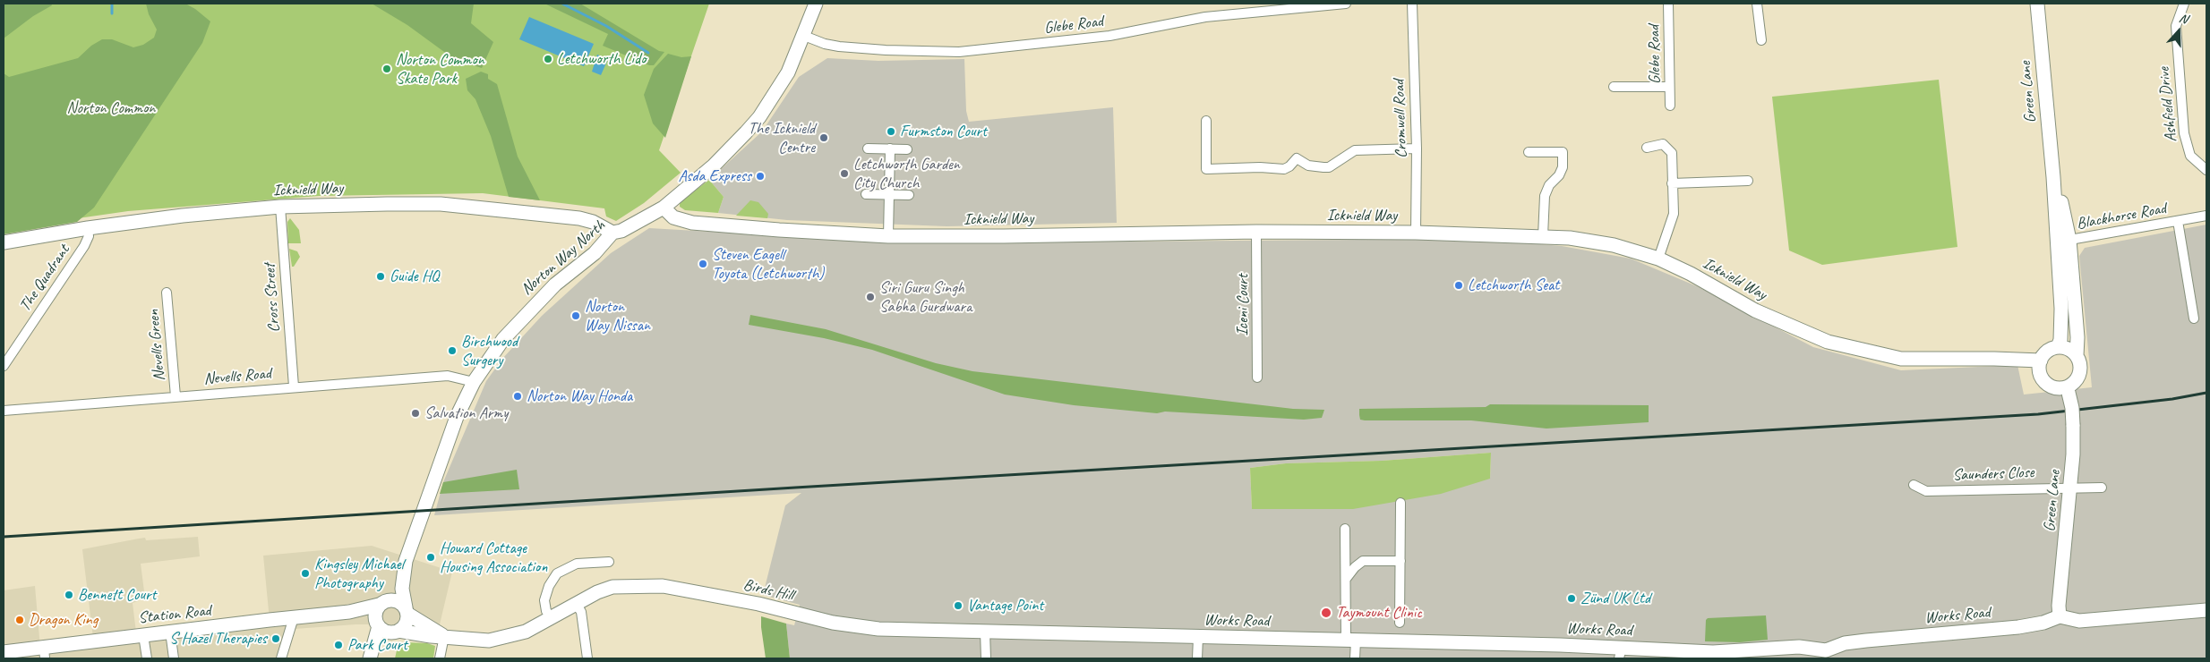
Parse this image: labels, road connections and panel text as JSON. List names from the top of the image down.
{
  "streets": {
    "street": [
      "Glebe Road",
      "Green Lane",
      "Ashfield Drive",
      "Cromwell Road",
      "Icknield Way",
      "Blackhorse Road",
      "Norton Way North",
      "The Quadrant",
      "Cross Street",
      "Iceni Court",
      "Nevells Green",
      "Nevells Road",
      "Saunders Close",
      "Birds Hill",
      "Station Road",
      "Works Road"
    ]
  },
  "crossings": [
    ["Glebe Road", "Norton Way North"],
    ["Green Lane", "Icknield Way"],
    ["Green Lane", "Blackhorse Road"],
    ["Green Lane", "Saunders Close"],
    ["Green Lane", "Works Road"],
    ["Cromwell Road", "Icknield Way"],
    ["Icknield Way", "Norton Way North"],
    ["Icknield Way", "The Quadrant"],
    ["Icknield Way", "Cross Street"],
    ["Icknield Way", "Iceni Court"],
    ["Norton Way North", "Nevells Road"],
    ["Norton Way North", "Birds Hill"],
    ["Norton Way North", "Station Road"],
    ["Cross Street", "Nevells Road"],
    ["Nevells Green", "Nevells Road"],
    ["Birds Hill", "Station Road"],
    ["Birds Hill", "Works Road"]
  ],
  "parks": ["Norton Common"],
  "places": [
    "Letchworth Lido",
    "Norton Common Skate Park",
    "Furmston Court",
    "The Icknield Centre",
    "Letchworth Garden City Church",
    "Asda Express",
    "Steven Eagell Toyota (Letchworth)",
    "Guide HQ",
    "Letchworth Seat",
    "Siri Guru Singh Sabha Gurdwara",
    "Norton Way Nissan",
    "Birchwood Surgery",
    "Norton Way Honda",
    "Salvation Army",
    "Howard Cottage Housing Association",
    "Kingsley Michael Photography",
    "Bennett Court",
    "Zünd UK Ltd",
    "Vantage Point",
    "Taymount Clinic",
    "Dragon King",
    "S Hazel Therapies",
    "Park Court"
  ],
  "north": "top"
}
